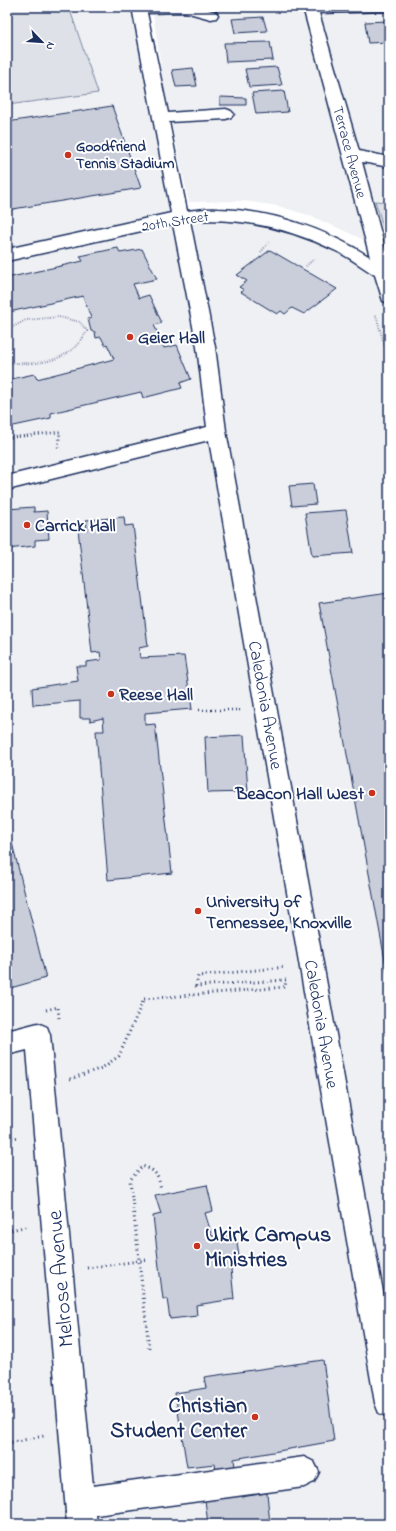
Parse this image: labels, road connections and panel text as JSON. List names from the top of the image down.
{
  "streets": {
    "street": [
      "Terrace Avenue",
      "20th Street",
      "Caledonia Avenue",
      "Melrose Avenue"
    ]
  },
  "crossings": [
    ["Terrace Avenue", "20th Street"],
    ["20th Street", "Caledonia Avenue"]
  ],
  "places": [
    "Goodfriend Tennis Stadium",
    "Geier Hall",
    "Carrick Hall",
    "Reese Hall",
    "Beacon Hall West",
    "University of Tennessee, Knoxville",
    "Ukirk Campus Ministries",
    "Christian Student Center"
  ],
  "north": "bottom right"
}
